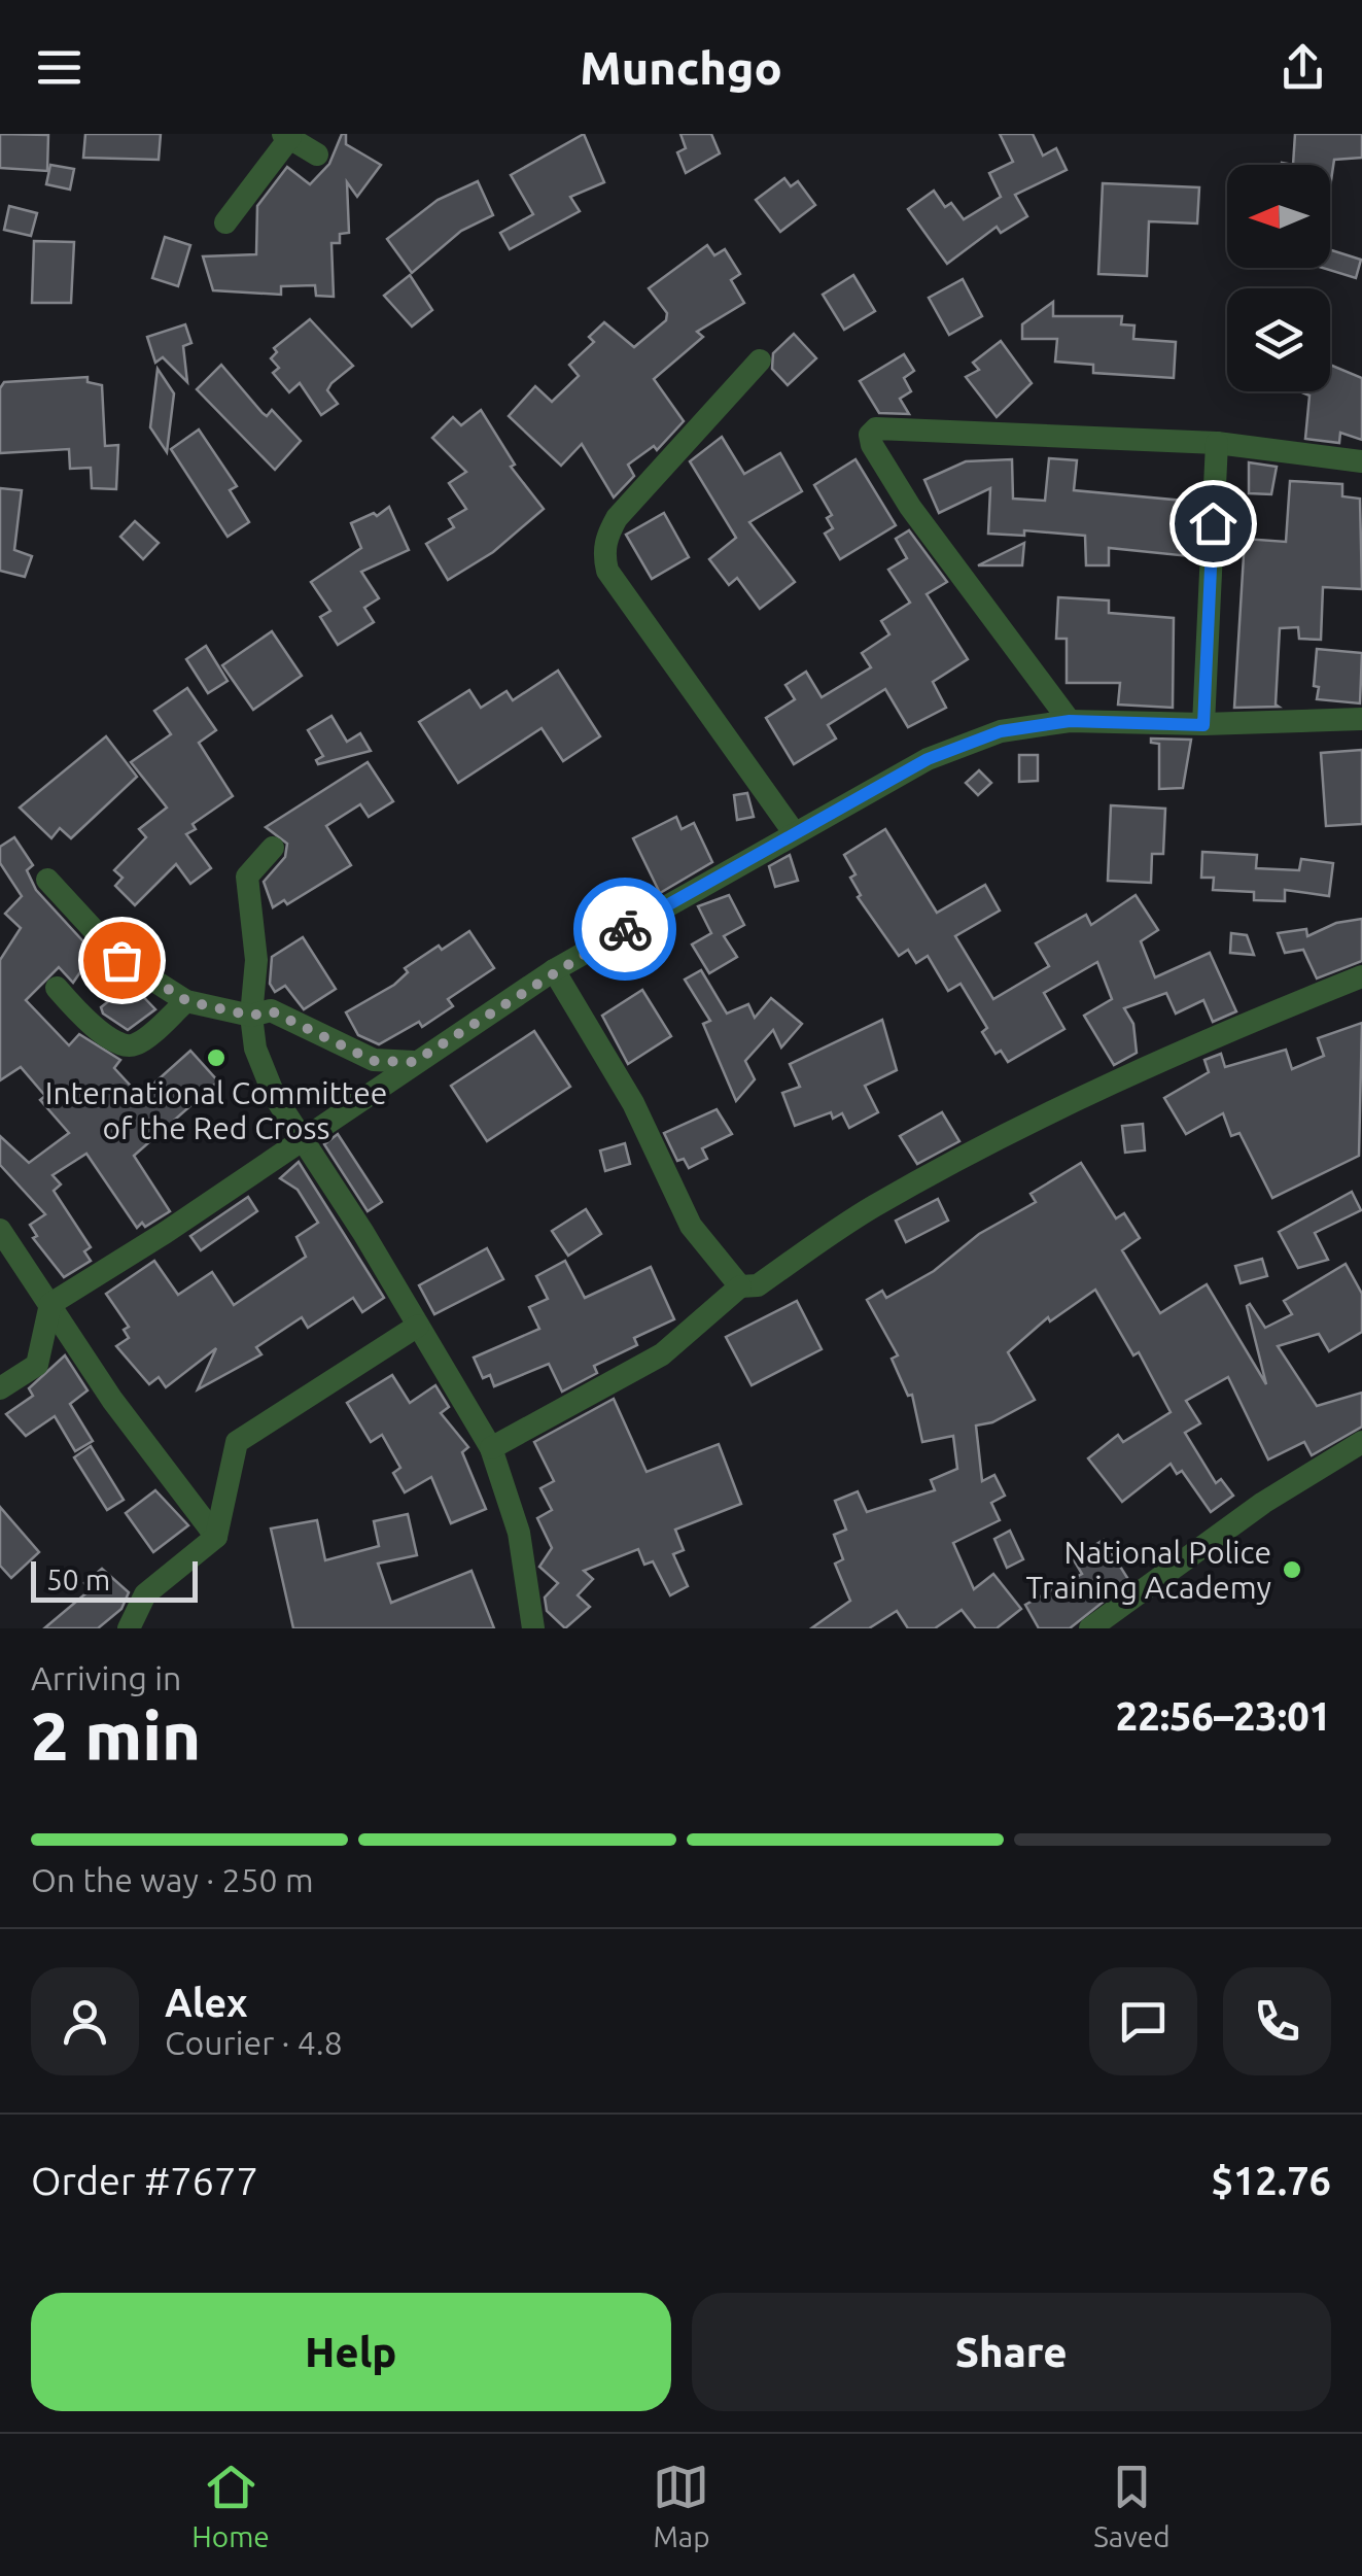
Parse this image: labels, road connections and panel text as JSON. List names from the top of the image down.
{
  "places": ["International Committee of the Red Cross", "National Police Training Academy"],
  "scale_bar": "50 m",
  "north": "left",
  "page": {
    "header": "Munchgo",
    "scale": "50 m",
    "heading": ["2 min", "Arriving in", "22:56–23:01"],
    "panel": [
      "Alex",
      "Courier · 4.8",
      "Order #7677",
      "$12.76"
    ],
    "bar": "On the way · 250 m",
    "buttons": ["Help", "Share"],
    "tabs": ["Home", "Map", "Saved"]
  }
}
